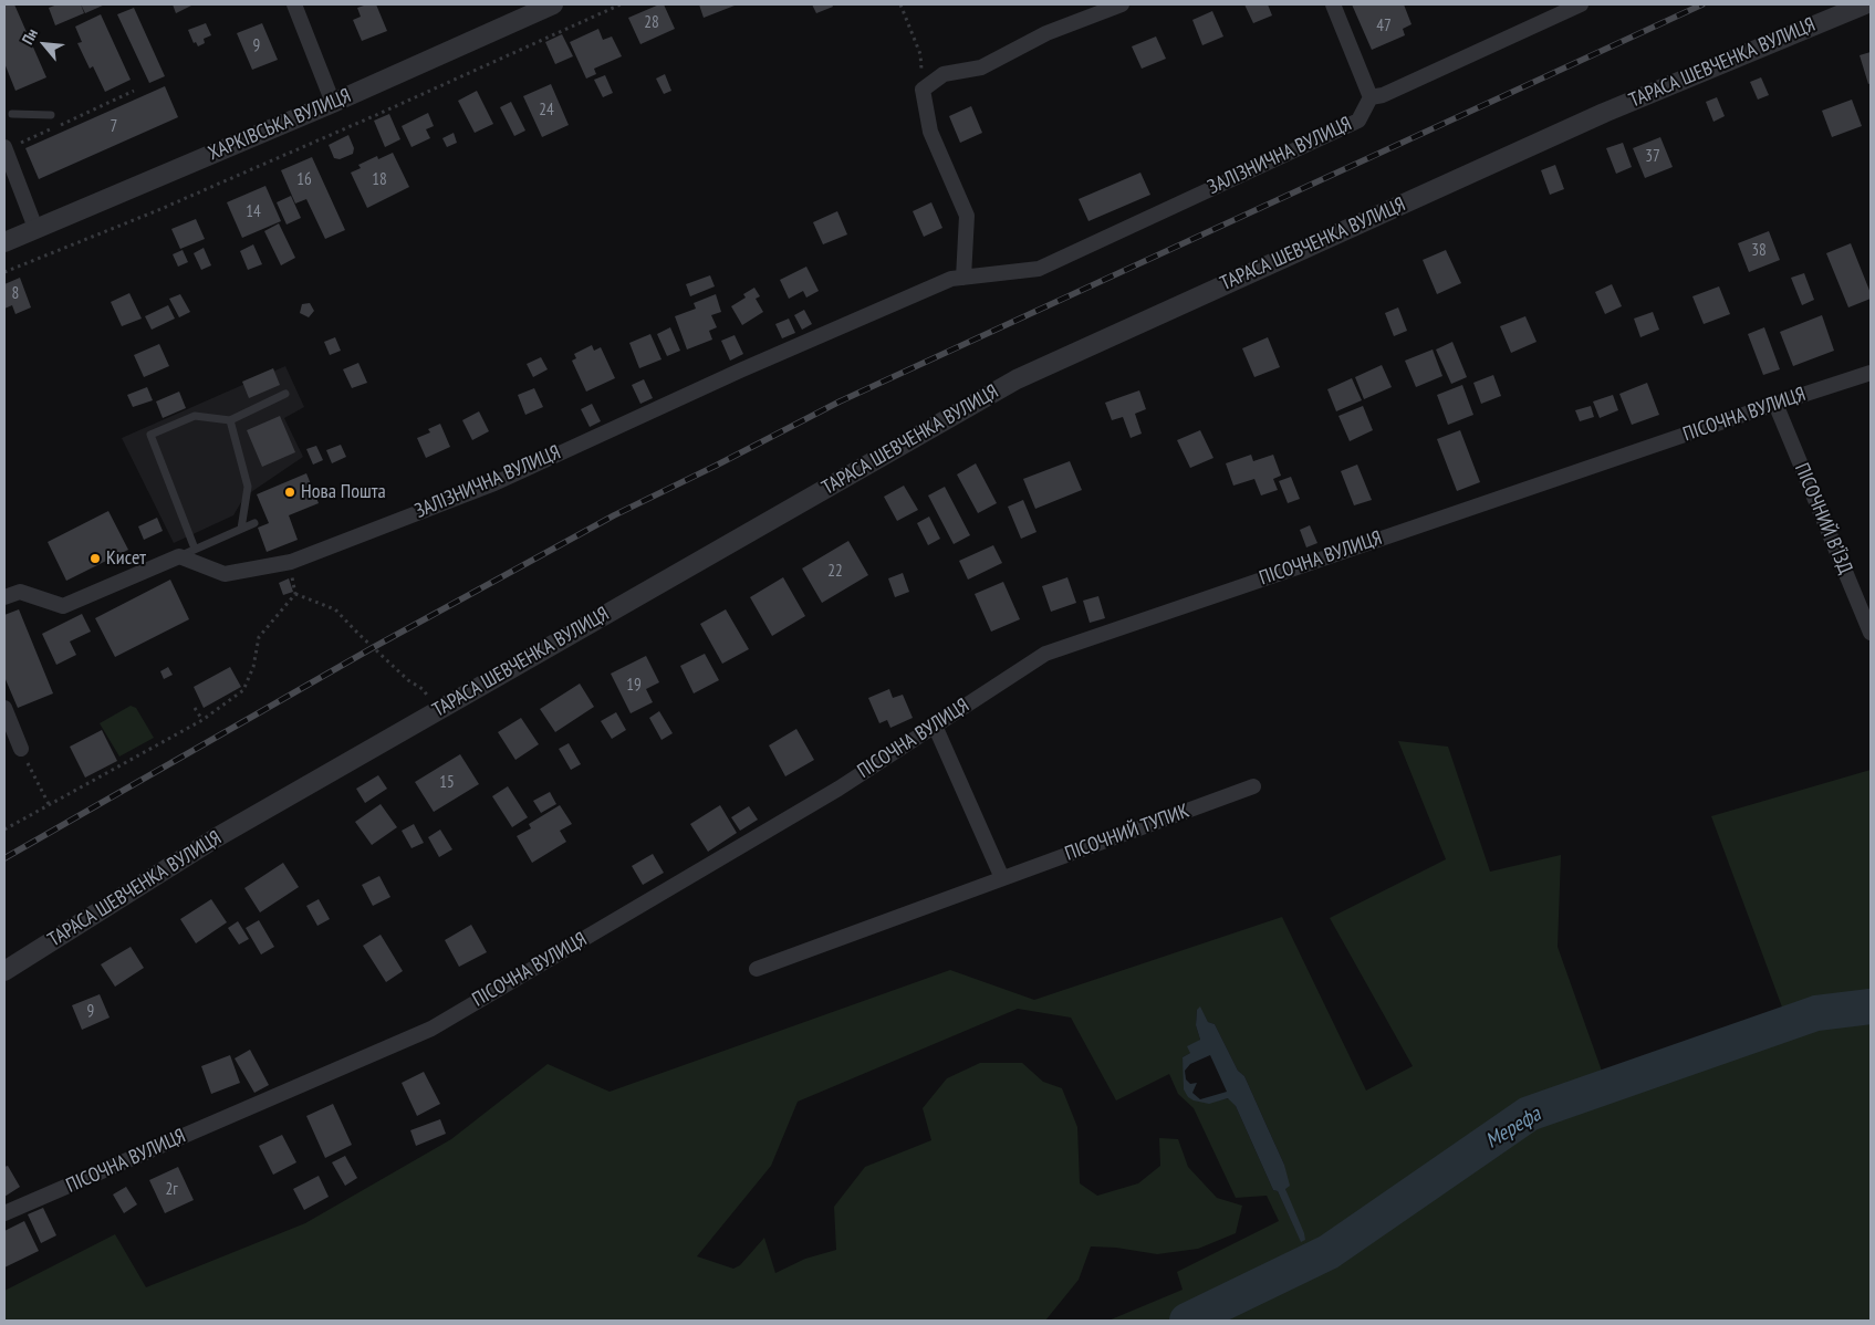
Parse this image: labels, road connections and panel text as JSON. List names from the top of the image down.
{
  "streets": {
    "street": [
      "ТАРАСА ШЕВЧЕНКА ВУЛИЦЯ",
      "ХАРКІВСЬКА ВУЛИЦЯ",
      "ЗАЛІЗНИЧНА ВУЛИЦЯ",
      "ПІСОЧНА ВУЛИЦЯ",
      "ПІСОЧНИЙ В’ЇЗД",
      "ПІСОЧНИЙ ТУПИК"
    ]
  },
  "crossings": [
    ["ПІСОЧНА ВУЛИЦЯ", "ПІСОЧНИЙ В’ЇЗД"]
  ],
  "water": ["Мерефа"],
  "places": ["Нова Пошта", "Кисет"],
  "house_numbers": [
    "28",
    "47",
    "9",
    "24",
    "7",
    "37",
    "16",
    "18",
    "14",
    "38",
    "8",
    "22",
    "19",
    "15",
    "9",
    "2г"
  ],
  "north": "top left"
}
